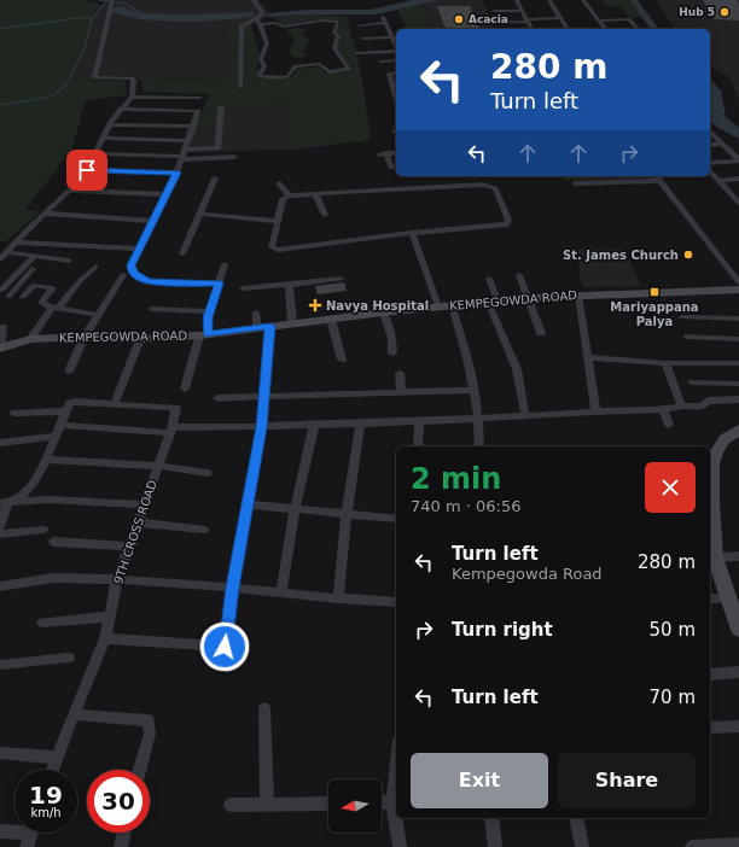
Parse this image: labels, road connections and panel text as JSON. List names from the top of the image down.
{
  "streets": {
    "street": ["KEMPEGOWDA ROAD", "9TH CROSS ROAD"]
  },
  "places": {
    "other": ["Hub 5", "Acacia", "St. James Church"],
    "transit": ["Mariyappana Palya"],
    "health": ["Navya Hospital"]
  },
  "north": "left",
  "page": {
    "turn": ["280 m", "Turn left"],
    "heading": ["2 min", "740 m · 06:56"],
    "list": [
      {
        "name": "Turn left",
        "note": "Kempegowda Road",
        "value": "280 m"
      },
      {
        "name": "Turn right",
        "value": "50 m"
      },
      {
        "name": "Turn left",
        "value": "70 m"
      }
    ],
    "buttons": ["Exit", "Share"],
    "speed": "19 km/h",
    "limit": "30"
  }
}
